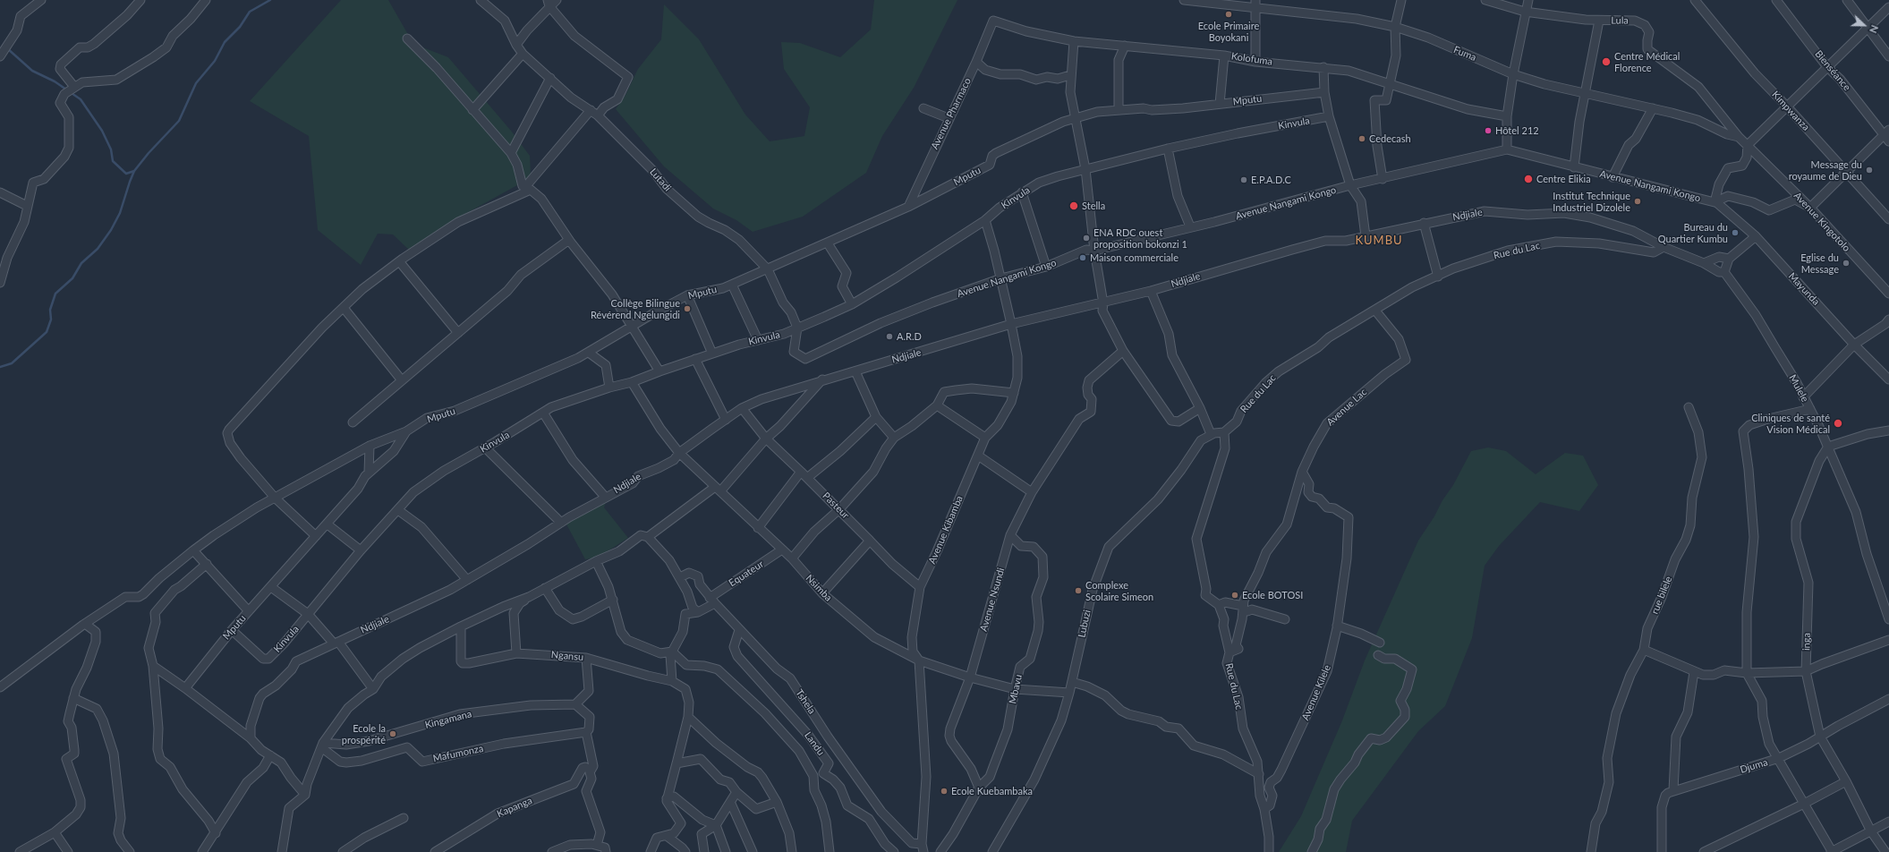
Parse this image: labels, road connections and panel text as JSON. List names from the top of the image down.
{
  "streets": {
    "street": [
      "Lula",
      "Fuma",
      "Kolofuma",
      "Bienséance",
      "Mputu",
      "Kimpwanza",
      "Avenue Pharmaco",
      "Kinvula",
      "Lutadi",
      "Avenue Nangami Kongo",
      "Ndjiale",
      "Avenue Kingotolo",
      "Rue du Lac",
      "Mayunda",
      "Mulele",
      "Avenue Lac",
      "Pasteur",
      "Avenue Kibamba",
      "Equateur",
      "Nsimba",
      "rue bilele",
      "Avenue Nsundi",
      "Lubuzi",
      "inga",
      "Ngansu",
      "Mbavu",
      "Avenue Kilele",
      "Tshela",
      "Kingamana",
      "Landu",
      "Mafumonza",
      "Djuma",
      "Kapanga"
    ]
  },
  "crossings": [
    ["Lula", "Fuma"],
    ["Lula", "Avenue Kingotolo"],
    ["Fuma", "Avenue Kingotolo"],
    ["Kolofuma", "Avenue Pharmaco"],
    ["Mputu", "Avenue Pharmaco"],
    ["Mputu", "Kinvula"],
    ["Mputu", "Lutadi"],
    ["Kinvula", "Lutadi"],
    ["Kinvula", "Avenue Nangami Kongo"],
    ["Kinvula", "Avenue Kibamba"],
    ["Kinvula", "Nsimba"],
    ["Lutadi", "Avenue Nangami Kongo"],
    ["Avenue Nangami Kongo", "Mayunda"],
    ["Avenue Nangami Kongo", "Avenue Kibamba"],
    ["Ndjiale", "Rue du Lac"],
    ["Ndjiale", "Pasteur"],
    ["Ndjiale", "Avenue Kibamba"],
    ["Ndjiale", "Nsimba"],
    ["Rue du Lac", "Avenue Lac"],
    ["Rue du Lac", "Avenue Kilele"],
    ["Mulele", "inga"],
    ["Avenue Lac", "Avenue Kilele"],
    ["Pasteur", "Avenue Kibamba"],
    ["Avenue Kibamba", "Nsimba"],
    ["Avenue Kibamba", "Tshela"],
    ["Equateur", "Nsimba"],
    ["Equateur", "Ngansu"],
    ["Equateur", "Tshela"],
    ["Nsimba", "Avenue Nsundi"],
    ["Nsimba", "Lubuzi"],
    ["Nsimba", "Mbavu"],
    ["Avenue Nsundi", "Mbavu"],
    ["inga", "Djuma"],
    ["Tshela", "Landu"],
    ["Kingamana", "Mafumonza"]
  ],
  "districts": ["KUMBU"],
  "places": [
    "Ecole Primaire Boyokani",
    "Centre Médical Florence",
    "Hôtel 212",
    "Cedecash",
    "Message du royaume de Dieu",
    "Centre Elikia",
    "E.P.A.D.C",
    "Institut Technique Industriel Dizolele",
    "Stella",
    "Bureau du Quartier Kumbu",
    "ENA RDC ouest proposition bokonzi 1",
    "Maison commerciale",
    "Eglise du Message",
    "Collège Bilingue Révérend Ngelungidi",
    "A.R.D",
    "Cliniques de santé Vision Médical",
    "Complexe Scolaire Simeon",
    "Ecole BOTOSI",
    "Ecole la prospérité",
    "Ecole Kuebambaka"
  ],
  "north": "right"
}
